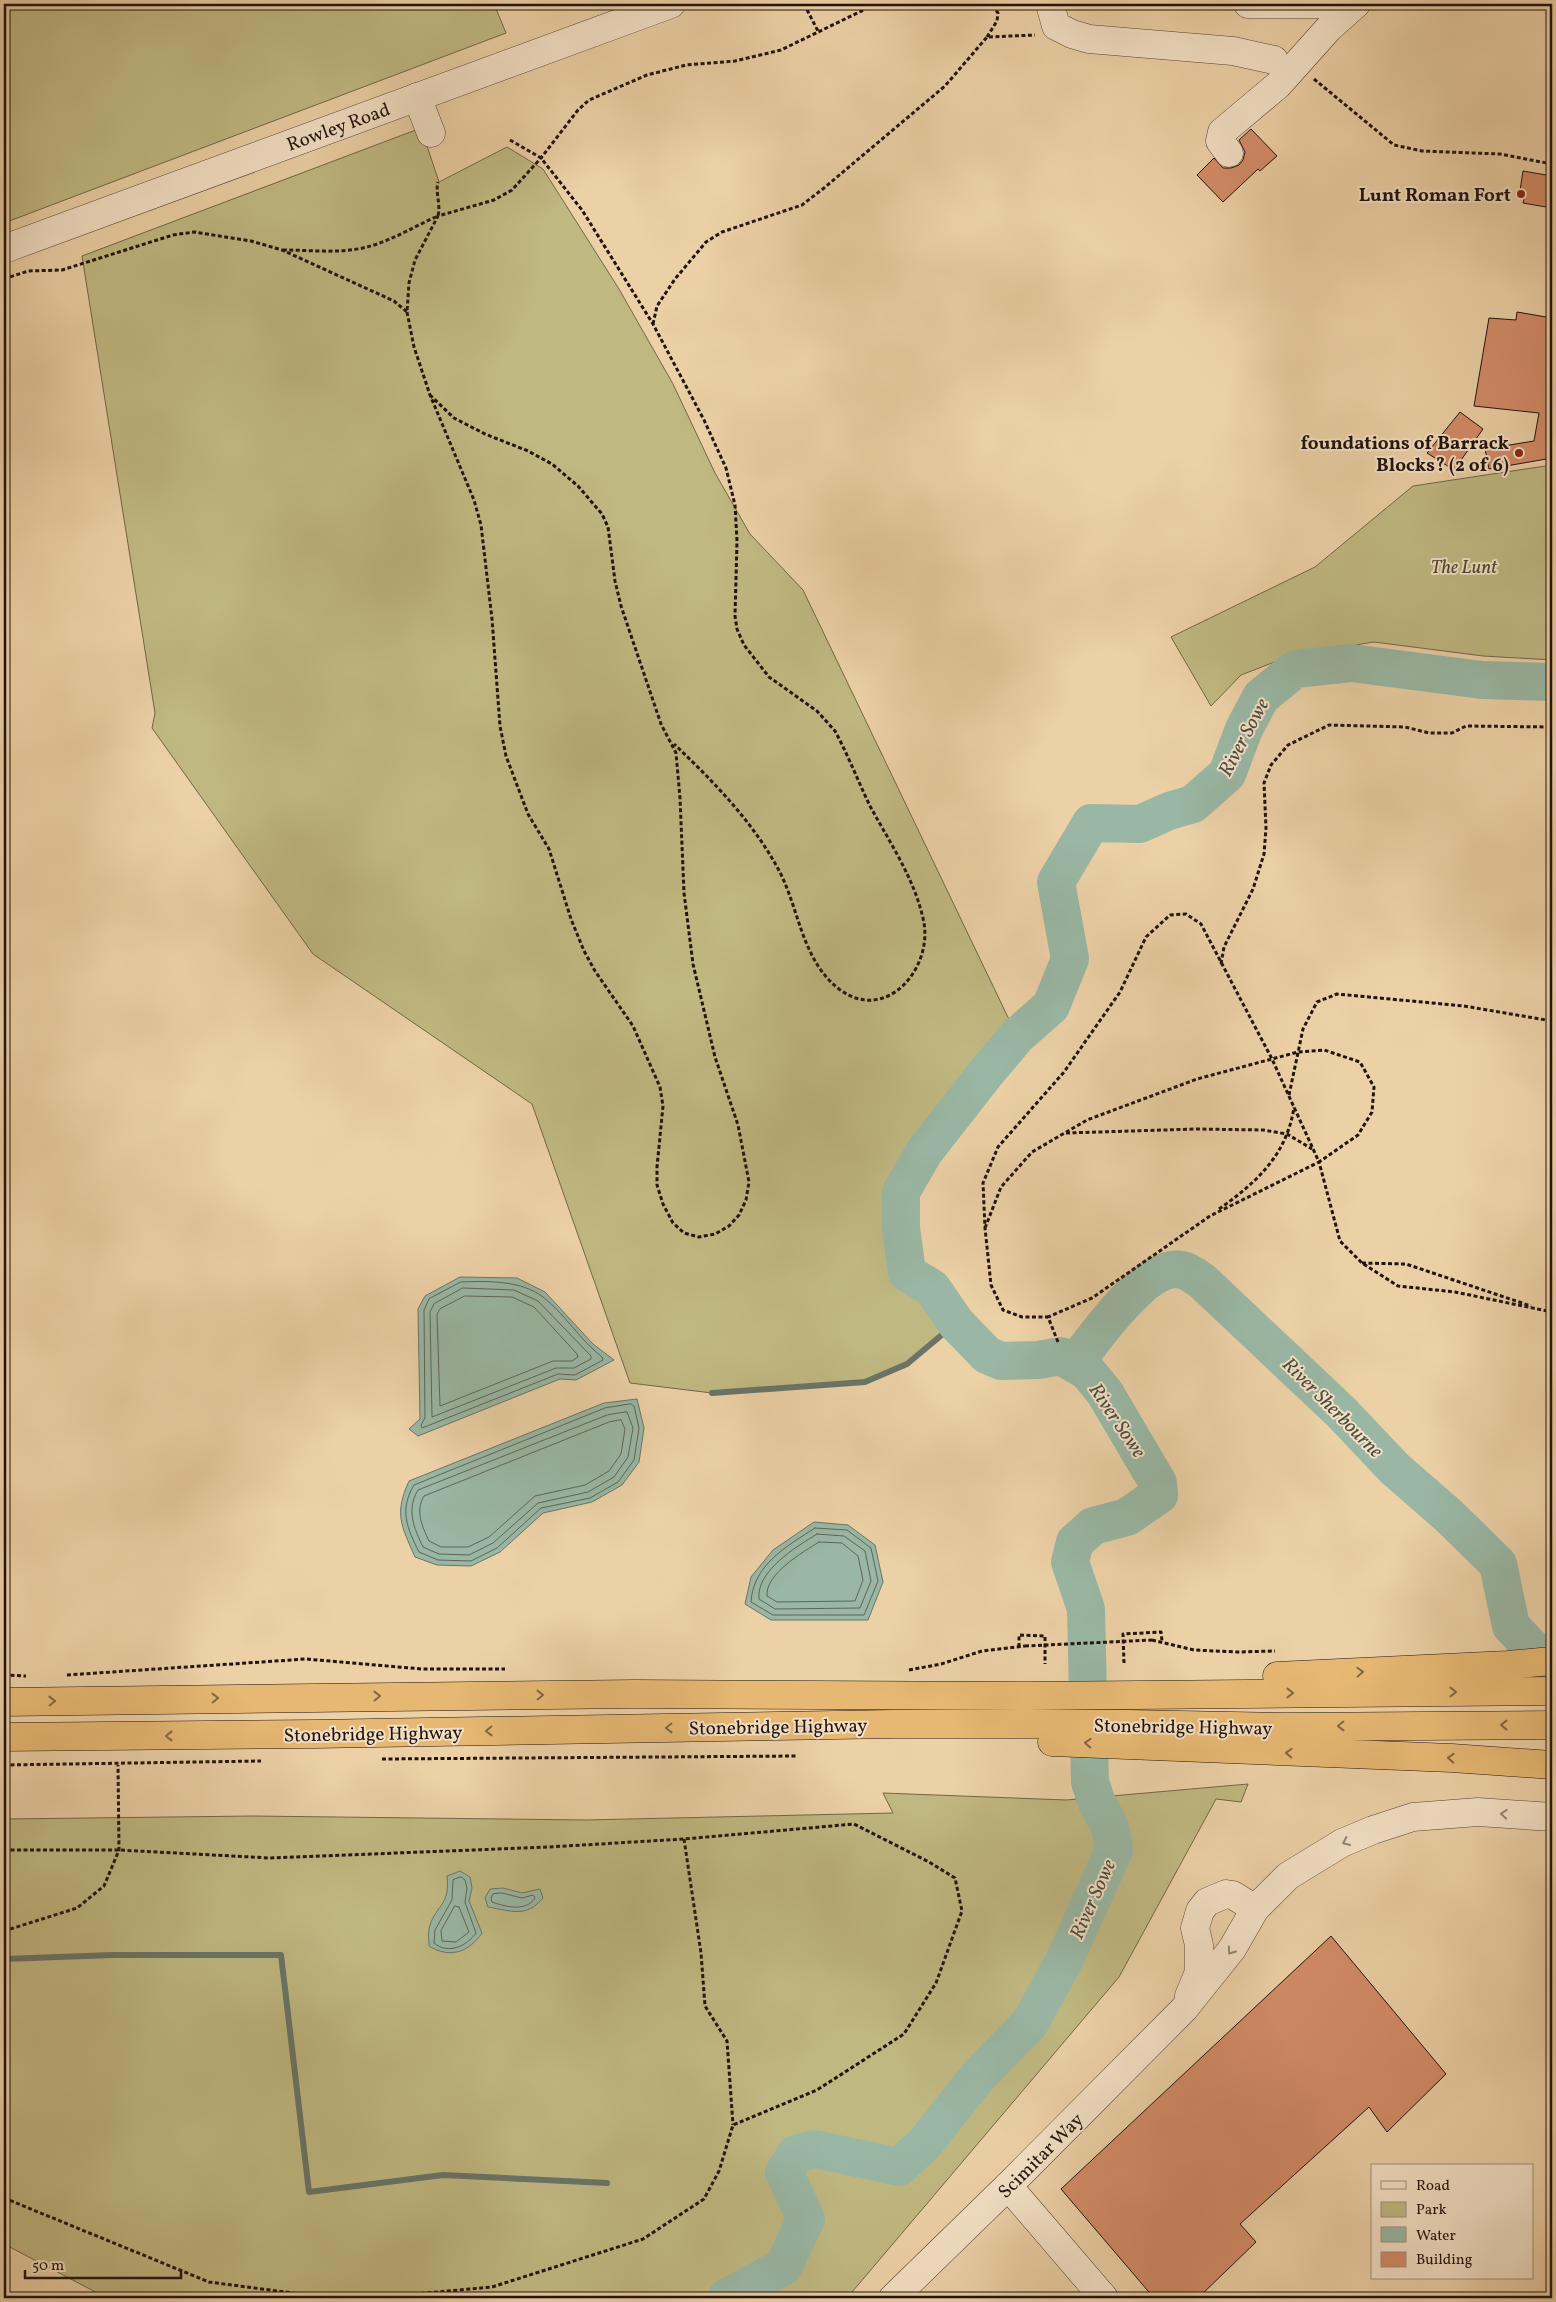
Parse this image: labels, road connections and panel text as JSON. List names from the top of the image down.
{
  "streets": {
    "highway": ["Stonebridge Highway"],
    "street": ["Rowley Road", "Scimitar Way"]
  },
  "one_way": ["Scimitar Way"],
  "water": ["River Sowe", "River Sherbourne"],
  "parks": ["The Lunt"],
  "places": ["Lunt Roman Fort", "foundations of Barrack Blocks? (2 of 6)"],
  "legend": [
    "Road",
    "Park",
    "Water",
    "Building"
  ],
  "scale_bar": "50 m"
}
